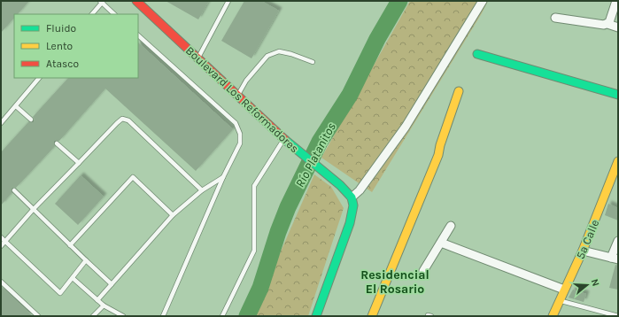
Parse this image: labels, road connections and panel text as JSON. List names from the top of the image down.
{
  "streets": {
    "street": ["Boulevard Los Reformadores", "5a Calle"]
  },
  "districts": ["Residencial El Rosario"],
  "water": ["Río Platanitos"],
  "legend": ["Fluido", "Lento", "Atasco"],
  "north": "right"
}
